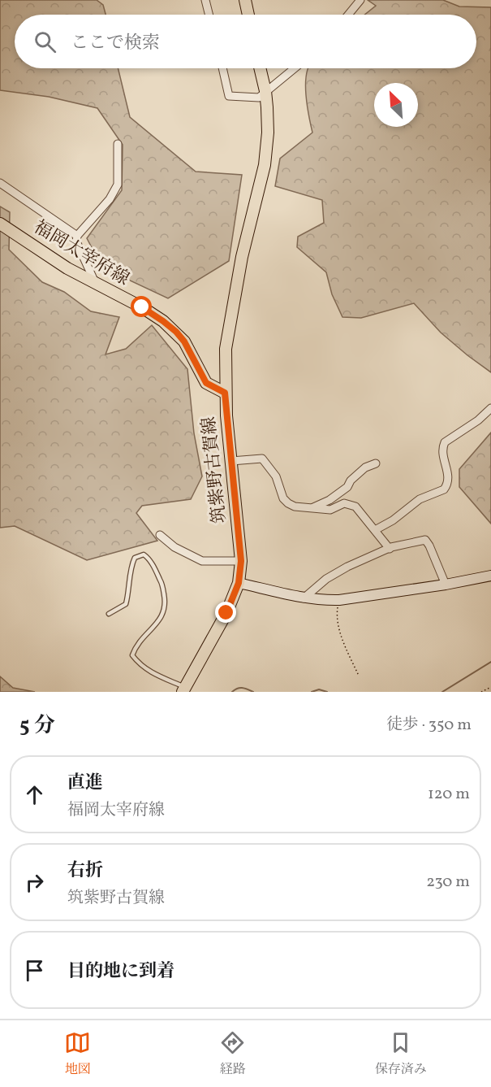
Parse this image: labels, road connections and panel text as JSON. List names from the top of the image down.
{
  "streets": {
    "main road": ["福岡太宰府線", "筑紫野古賀線"]
  },
  "crossings": [
    ["福岡太宰府線", "筑紫野古賀線"]
  ],
  "north": "top left",
  "page": {
    "search": "ここで検索",
    "heading": ["5 分", "徒歩 · 350 m"],
    "list": [
      ["直進", "福岡太宰府線", "120 m"],
      ["右折", "筑紫野古賀線", "230 m"],
      "目的地に到着"
    ],
    "nav": ["地図", "経路", "保存済み"]
  }
}
